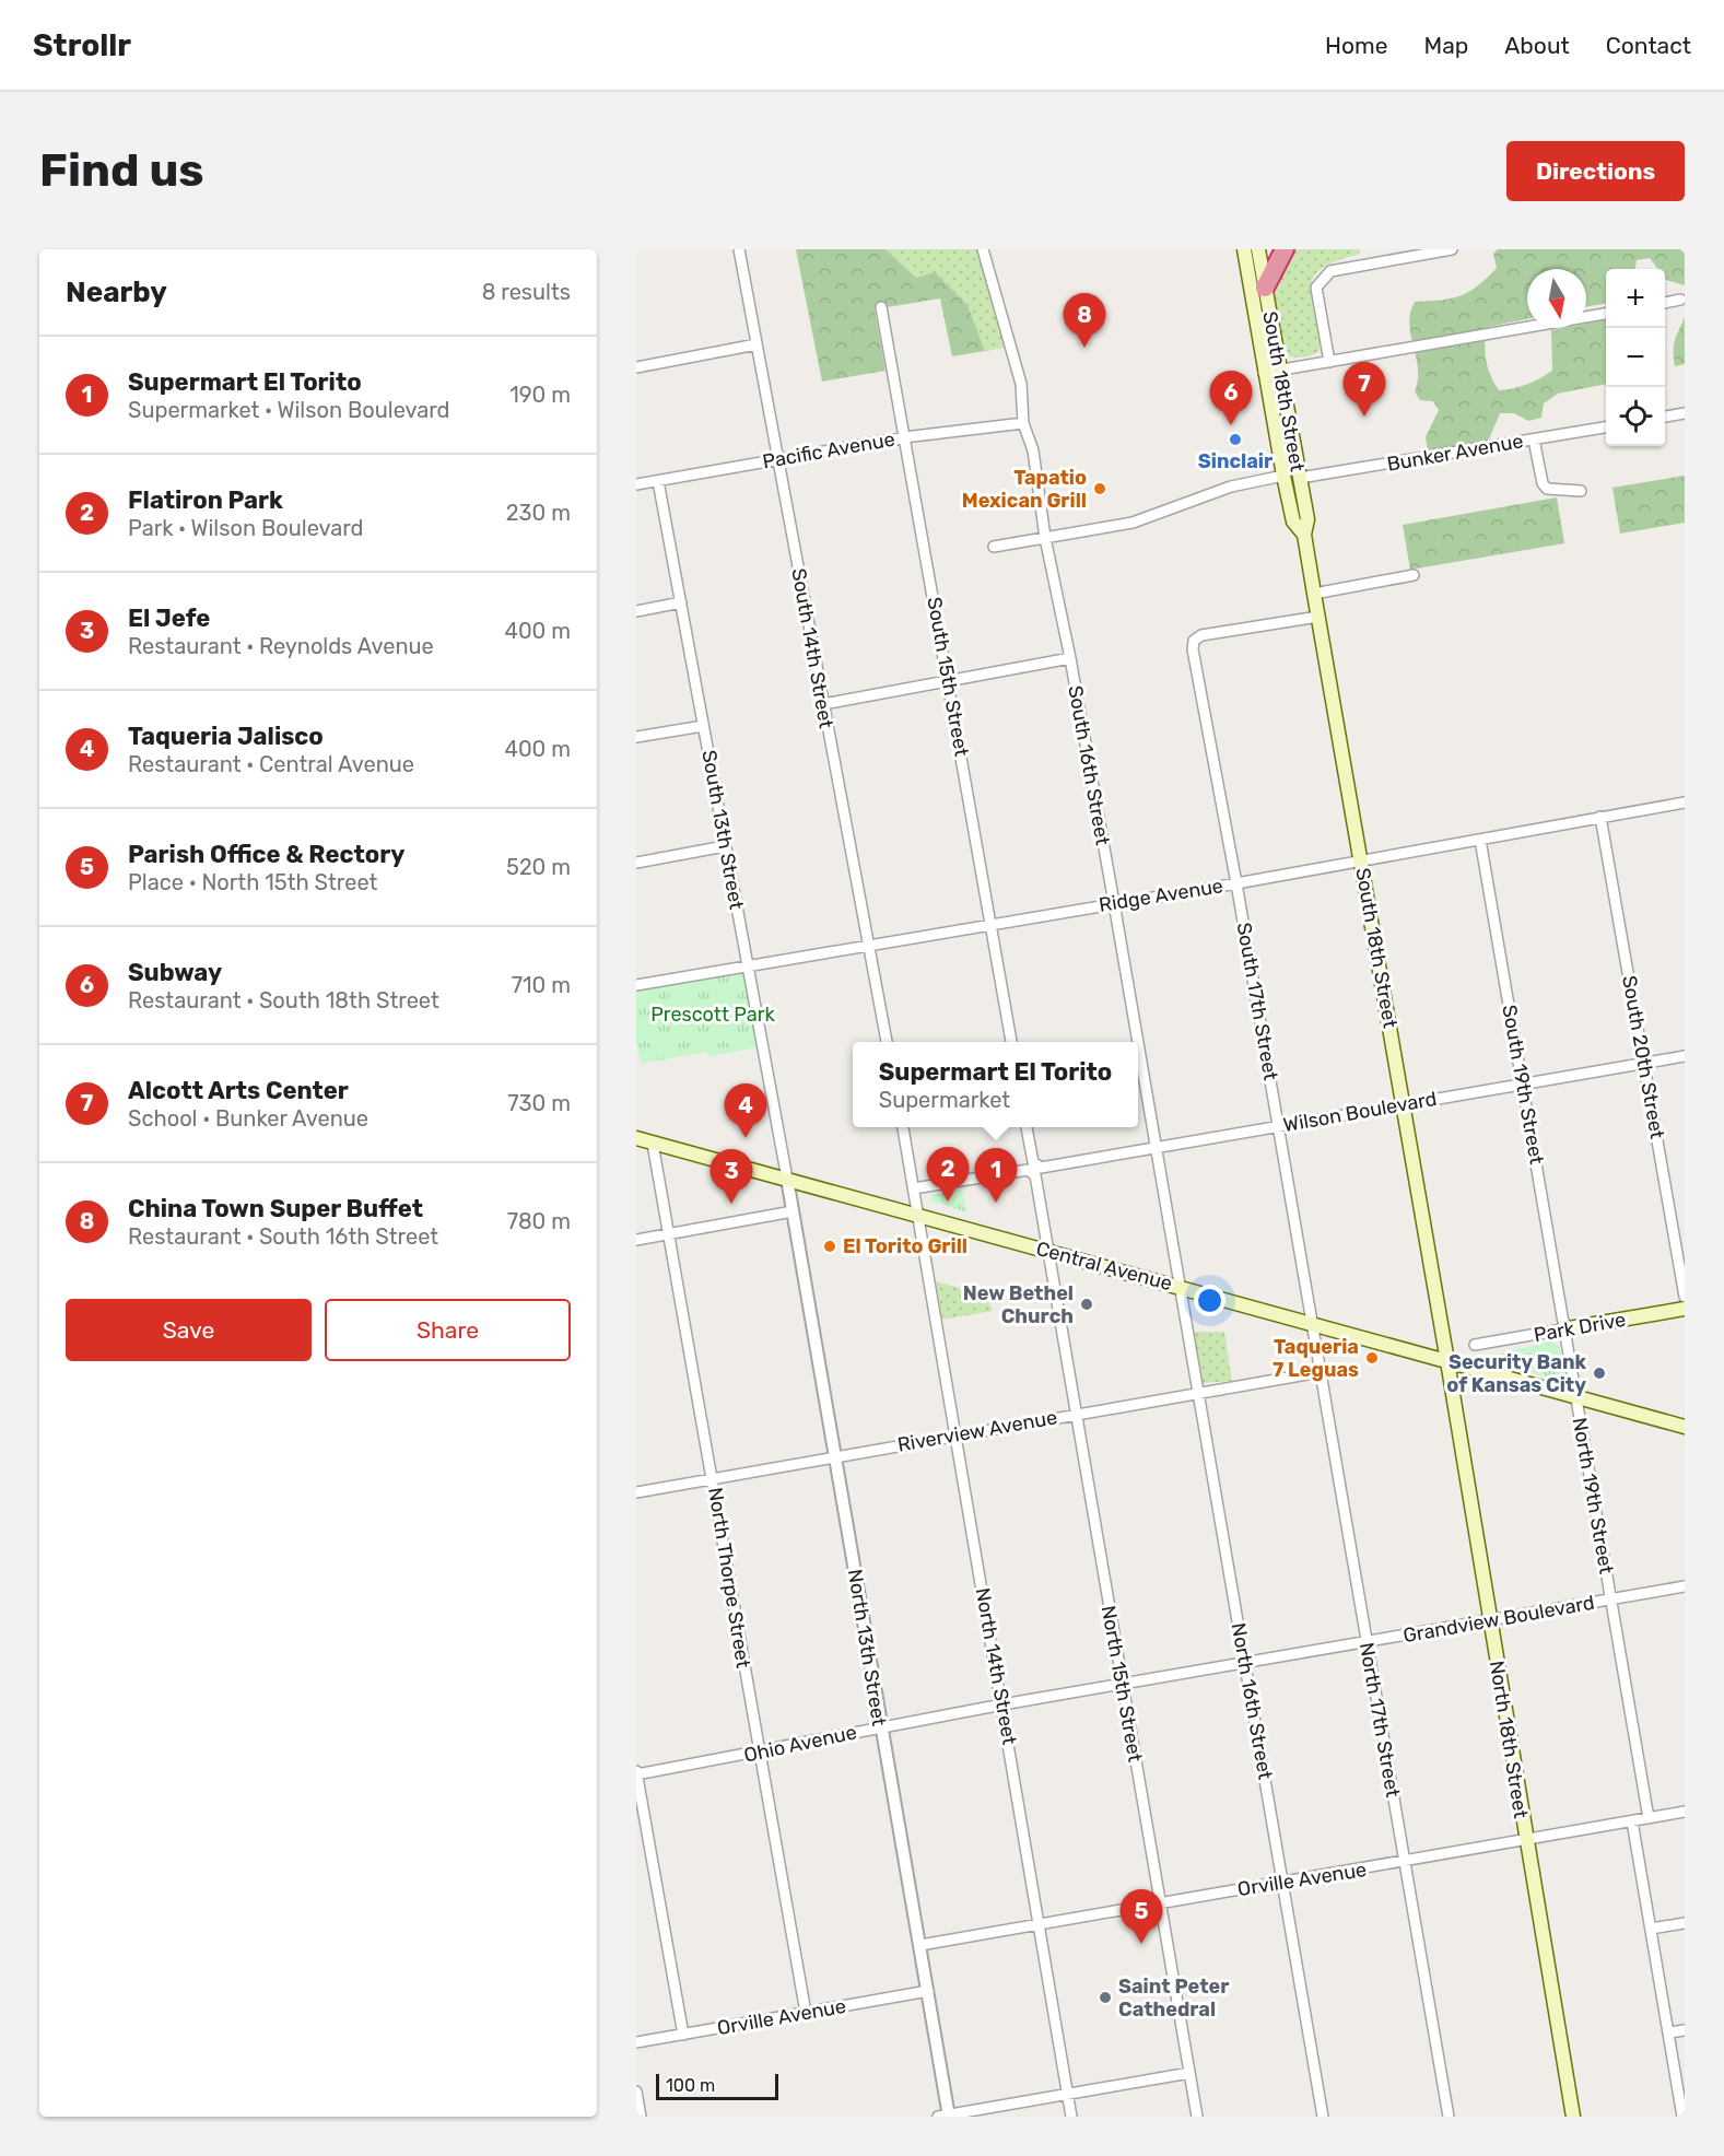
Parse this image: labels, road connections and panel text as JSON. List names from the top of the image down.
{
  "streets": {
    "main road": [
      "South 18th Street",
      "Central Avenue",
      "Park Drive",
      "North 18th Street"
    ],
    "street": [
      "Pacific Avenue",
      "Bunker Avenue",
      "South 14th Street",
      "South 15th Street",
      "South 16th Street",
      "South 13th Street",
      "Ridge Avenue",
      "South 17th Street",
      "South 20th Street",
      "South 19th Street",
      "Wilson Boulevard",
      "Riverview Avenue",
      "North 19th Street",
      "North Thorpe Street",
      "Grandview Boulevard",
      "North 13th Street",
      "North 14th Street",
      "North 15th Street",
      "North 16th Street",
      "North 17th Street",
      "Ohio Avenue",
      "Orville Avenue"
    ]
  },
  "crossings": [
    ["South 18th Street", "Bunker Avenue"],
    ["South 18th Street", "Ridge Avenue"],
    ["South 18th Street", "South 17th Street"],
    ["South 18th Street", "Wilson Boulevard"],
    ["South 18th Street", "Central Avenue"],
    ["South 18th Street", "North 18th Street"],
    ["Pacific Avenue", "South 14th Street"],
    ["Pacific Avenue", "South 15th Street"],
    ["Pacific Avenue", "South 16th Street"],
    ["Pacific Avenue", "South 13th Street"],
    ["South 14th Street", "Ridge Avenue"],
    ["South 15th Street", "Ridge Avenue"],
    ["South 16th Street", "Ridge Avenue"],
    ["South 16th Street", "Wilson Boulevard"],
    ["South 16th Street", "Central Avenue"],
    ["South 16th Street", "North 16th Street"],
    ["South 13th Street", "Ridge Avenue"],
    ["South 13th Street", "Central Avenue"],
    ["South 13th Street", "North 13th Street"],
    ["Ridge Avenue", "South 17th Street"],
    ["Ridge Avenue", "South 20th Street"],
    ["Ridge Avenue", "South 19th Street"],
    ["South 17th Street", "Wilson Boulevard"],
    ["South 17th Street", "Central Avenue"],
    ["South 17th Street", "North 17th Street"],
    ["South 20th Street", "Wilson Boulevard"],
    ["South 19th Street", "Wilson Boulevard"],
    ["South 19th Street", "Park Drive"],
    ["South 19th Street", "North 19th Street"],
    ["Central Avenue", "North 19th Street"],
    ["Central Avenue", "North Thorpe Street"],
    ["Central Avenue", "North 13th Street"],
    ["Central Avenue", "North 14th Street"],
    ["Central Avenue", "North 15th Street"],
    ["Central Avenue", "North 16th Street"],
    ["Central Avenue", "North 17th Street"],
    ["Central Avenue", "North 18th Street"],
    ["Park Drive", "North 19th Street"],
    ["Riverview Avenue", "North Thorpe Street"],
    ["Riverview Avenue", "North 13th Street"],
    ["Riverview Avenue", "North 14th Street"],
    ["Riverview Avenue", "North 15th Street"],
    ["Riverview Avenue", "North 16th Street"],
    ["Riverview Avenue", "North 17th Street"],
    ["North 19th Street", "Grandview Boulevard"],
    ["North 19th Street", "Orville Avenue"],
    ["North Thorpe Street", "Ohio Avenue"],
    ["North Thorpe Street", "Orville Avenue"],
    ["Grandview Boulevard", "North 14th Street"],
    ["Grandview Boulevard", "North 15th Street"],
    ["Grandview Boulevard", "North 16th Street"],
    ["Grandview Boulevard", "North 17th Street"],
    ["Grandview Boulevard", "North 18th Street"],
    ["Grandview Boulevard", "Ohio Avenue"],
    ["North 13th Street", "Ohio Avenue"],
    ["North 13th Street", "Orville Avenue"],
    ["North 14th Street", "Ohio Avenue"],
    ["North 14th Street", "Orville Avenue"],
    ["North 15th Street", "Orville Avenue"],
    ["North 16th Street", "Orville Avenue"],
    ["North 17th Street", "Orville Avenue"],
    ["North 18th Street", "Orville Avenue"]
  ],
  "parks": ["Prescott Park"],
  "places": [
    "Sinclair",
    "Tapatio Mexican Grill",
    "El Torito Grill",
    "New Bethel Church",
    "Taqueria 7 Leguas",
    "Security Bank of Kansas City",
    "Saint Peter Cathedral"
  ],
  "scale_bar": "100 m",
  "north": "bottom",
  "page": {
    "header": "Strollr",
    "nav": [
      "Home",
      "Map",
      "About",
      "Contact"
    ],
    "buttons": [
      "Directions",
      ["Save", "Share"]
    ],
    "title": "Find us",
    "heading": ["Nearby", "8 results"],
    "map_buttons": ["+", "−"],
    "pins": [
      "8",
      "7",
      "6",
      "4",
      "2",
      "1",
      "3",
      "5"
    ],
    "list": [
      {
        "mark": "1",
        "name": "Supermart El Torito",
        "note": "Supermarket · Wilson Boulevard",
        "value": "190 m"
      },
      {
        "mark": "2",
        "name": "Flatiron Park",
        "note": "Park · Wilson Boulevard",
        "value": "230 m"
      },
      {
        "mark": "3",
        "name": "El Jefe",
        "note": "Restaurant · Reynolds Avenue",
        "value": "400 m"
      },
      {
        "mark": "4",
        "name": "Taqueria Jalisco",
        "note": "Restaurant · Central Avenue",
        "value": "400 m"
      },
      {
        "mark": "5",
        "name": "Parish Office & Rectory",
        "note": "Place · North 15th Street",
        "value": "520 m"
      },
      {
        "mark": "6",
        "name": "Subway",
        "note": "Restaurant · South 18th Street",
        "value": "710 m"
      },
      {
        "mark": "7",
        "name": "Alcott Arts Center",
        "note": "School · Bunker Avenue",
        "value": "730 m"
      },
      {
        "mark": "8",
        "name": "China Town Super Buffet",
        "note": "Restaurant · South 16th Street",
        "value": "780 m"
      }
    ],
    "popup": ["Supermart El Torito", "Supermarket"],
    "scale": "100 m"
  }
}
